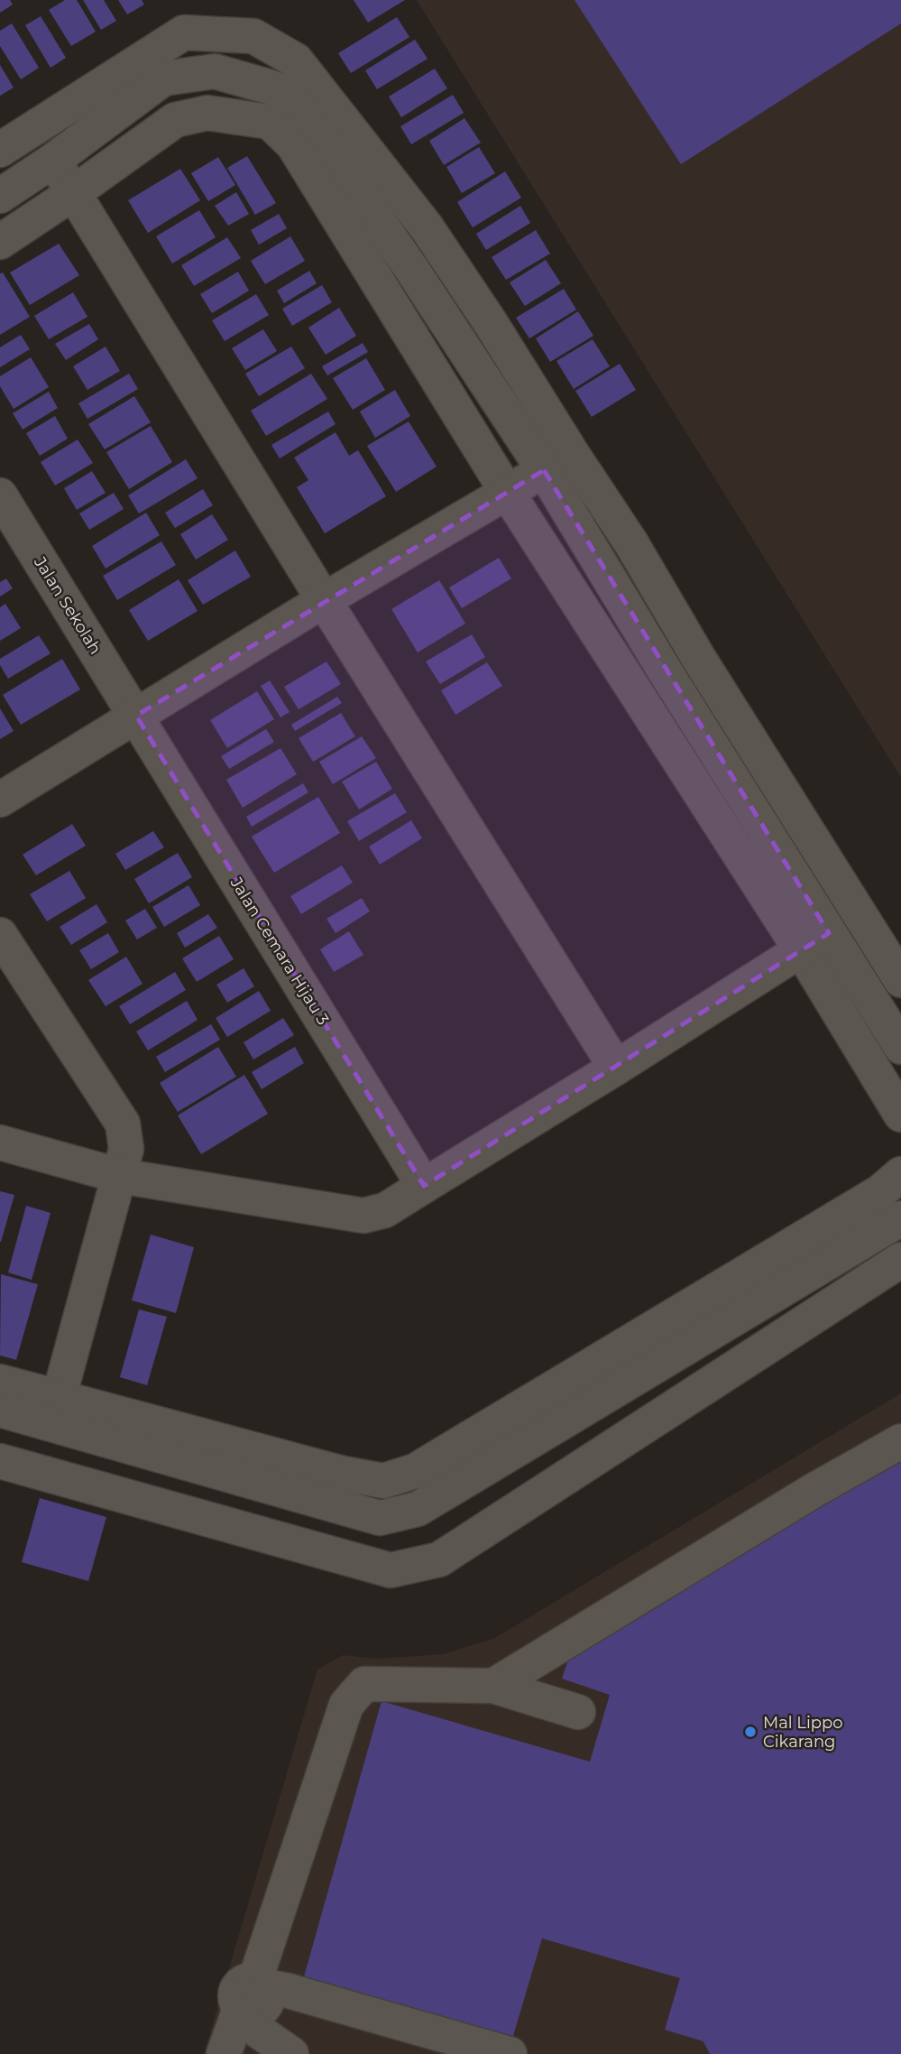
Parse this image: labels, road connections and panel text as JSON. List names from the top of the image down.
{
  "streets": {
    "street": ["Jalan Sekolah", "Jalan Cemara Hijau 3"]
  },
  "crossings": [
    ["Jalan Sekolah", "Jalan Cemara Hijau 3"]
  ],
  "places": ["Mal Lippo Cikarang"]
}
